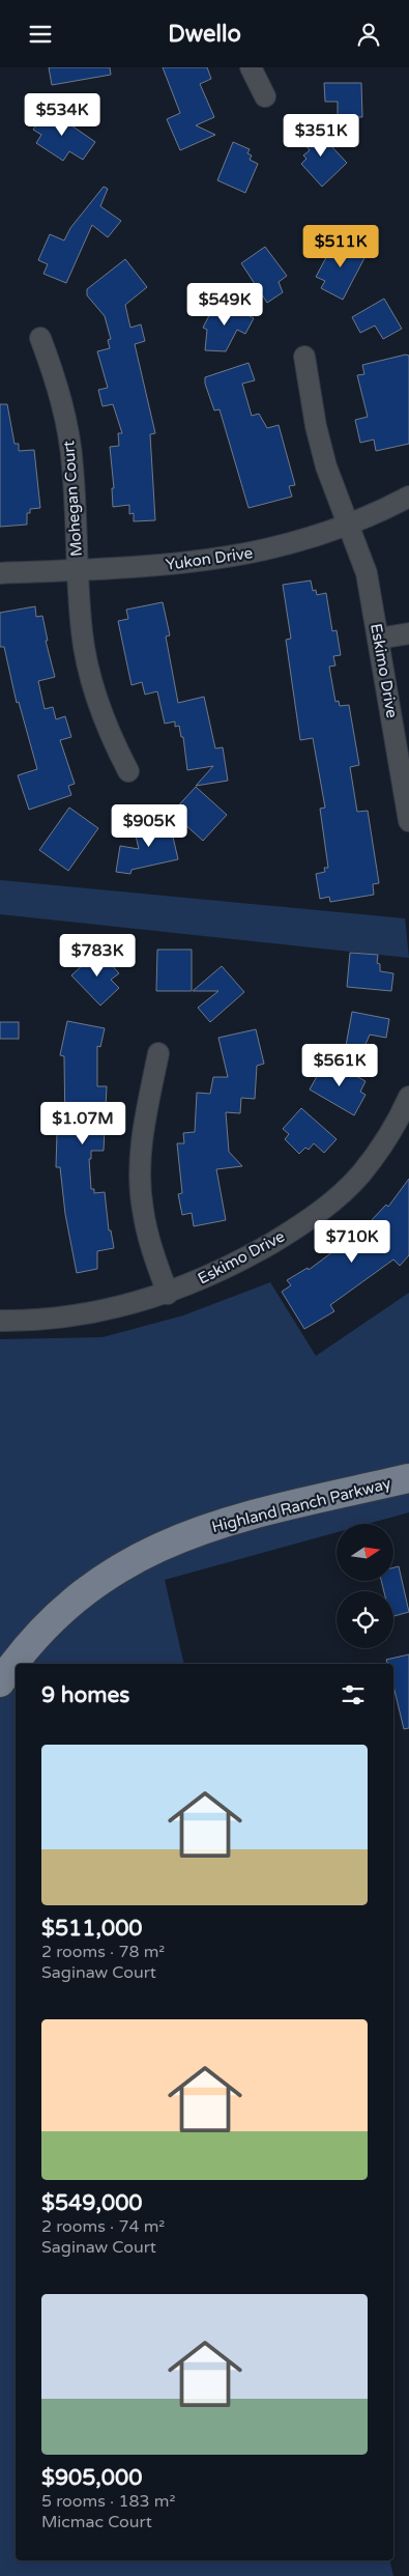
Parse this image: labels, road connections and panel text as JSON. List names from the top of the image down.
{
  "streets": {
    "main road": ["Highland Ranch Parkway"],
    "street": ["Mohegan Court", "Yukon Drive", "Eskimo Drive"]
  },
  "crossings": [
    ["Mohegan Court", "Yukon Drive"],
    ["Yukon Drive", "Eskimo Drive"]
  ],
  "north": "right",
  "page": {
    "header": "Dwello",
    "price": [
      "$534K",
      "$351K",
      "$511K",
      "$549K",
      "$905K",
      "$783K",
      "$561K",
      "$1.07M",
      "$710K"
    ],
    "heading": "9 homes",
    "list": [
      {
        "name": "$511,000",
        "note": "2 rooms · 78 m² · Saginaw Court"
      },
      {
        "name": "$549,000",
        "note": "2 rooms · 74 m² · Saginaw Court"
      },
      {
        "name": "$905,000",
        "note": "5 rooms · 183 m² · Micmac Court"
      }
    ]
  }
}
